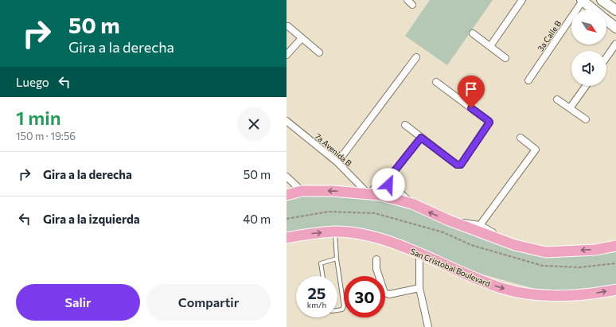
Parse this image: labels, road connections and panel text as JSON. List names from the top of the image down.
{
  "streets": {
    "main road": ["San Cristobal Boulevard"],
    "street": ["3a Calle B", "7a Avenida B"]
  },
  "north": "bottom right",
  "page": {
    "turn": ["50 m", "Gira a la derecha"],
    "then": "Luego",
    "heading": ["1 min", "150 m · 19:56"],
    "list": [
      {
        "name": "Gira a la derecha",
        "value": "50 m"
      },
      {
        "name": "Gira a la izquierda",
        "value": "40 m"
      }
    ],
    "speed": "25 km/h",
    "limit": "30",
    "buttons": ["Salir", "Compartir"]
  }
}
